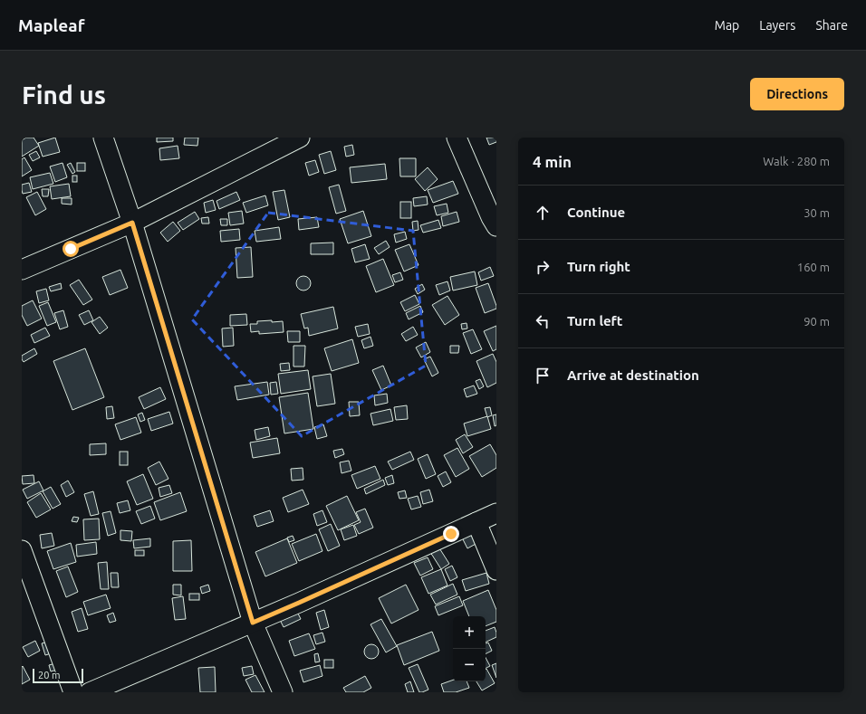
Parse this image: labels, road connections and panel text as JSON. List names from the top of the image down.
{
  "scale_bar": "20 m",
  "page": {
    "header": "Mapleaf",
    "nav": ["Map", "Layers", "Share"],
    "buttons": "Directions",
    "title": "Find us",
    "heading": ["4 min", "Walk · 280 m"],
    "list": [
      ["Continue", "30 m"],
      ["Turn right", "160 m"],
      ["Turn left", "90 m"],
      "Arrive at destination"
    ],
    "map_buttons": ["+", "−"],
    "scale": "20 m"
  }
}
